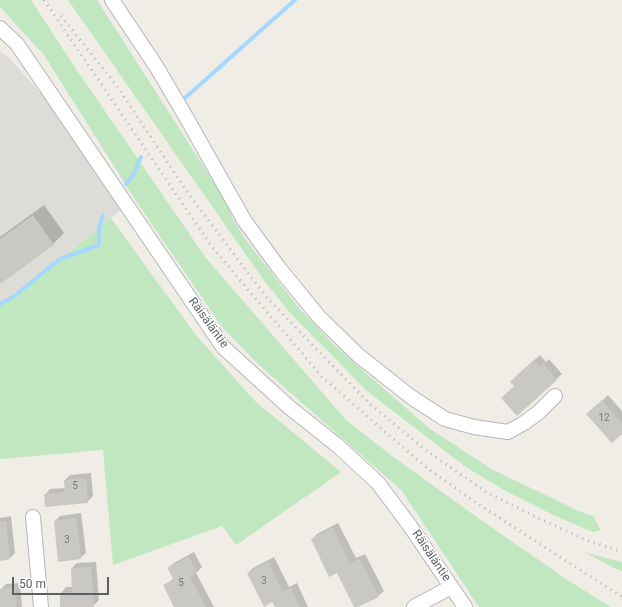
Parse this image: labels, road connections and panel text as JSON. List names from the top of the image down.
{
  "streets": {
    "street": ["Räisäläntie"]
  },
  "house_numbers": [
    "12",
    "5",
    "3",
    "3",
    "5"
  ],
  "scale_bar": "50 m"
}
